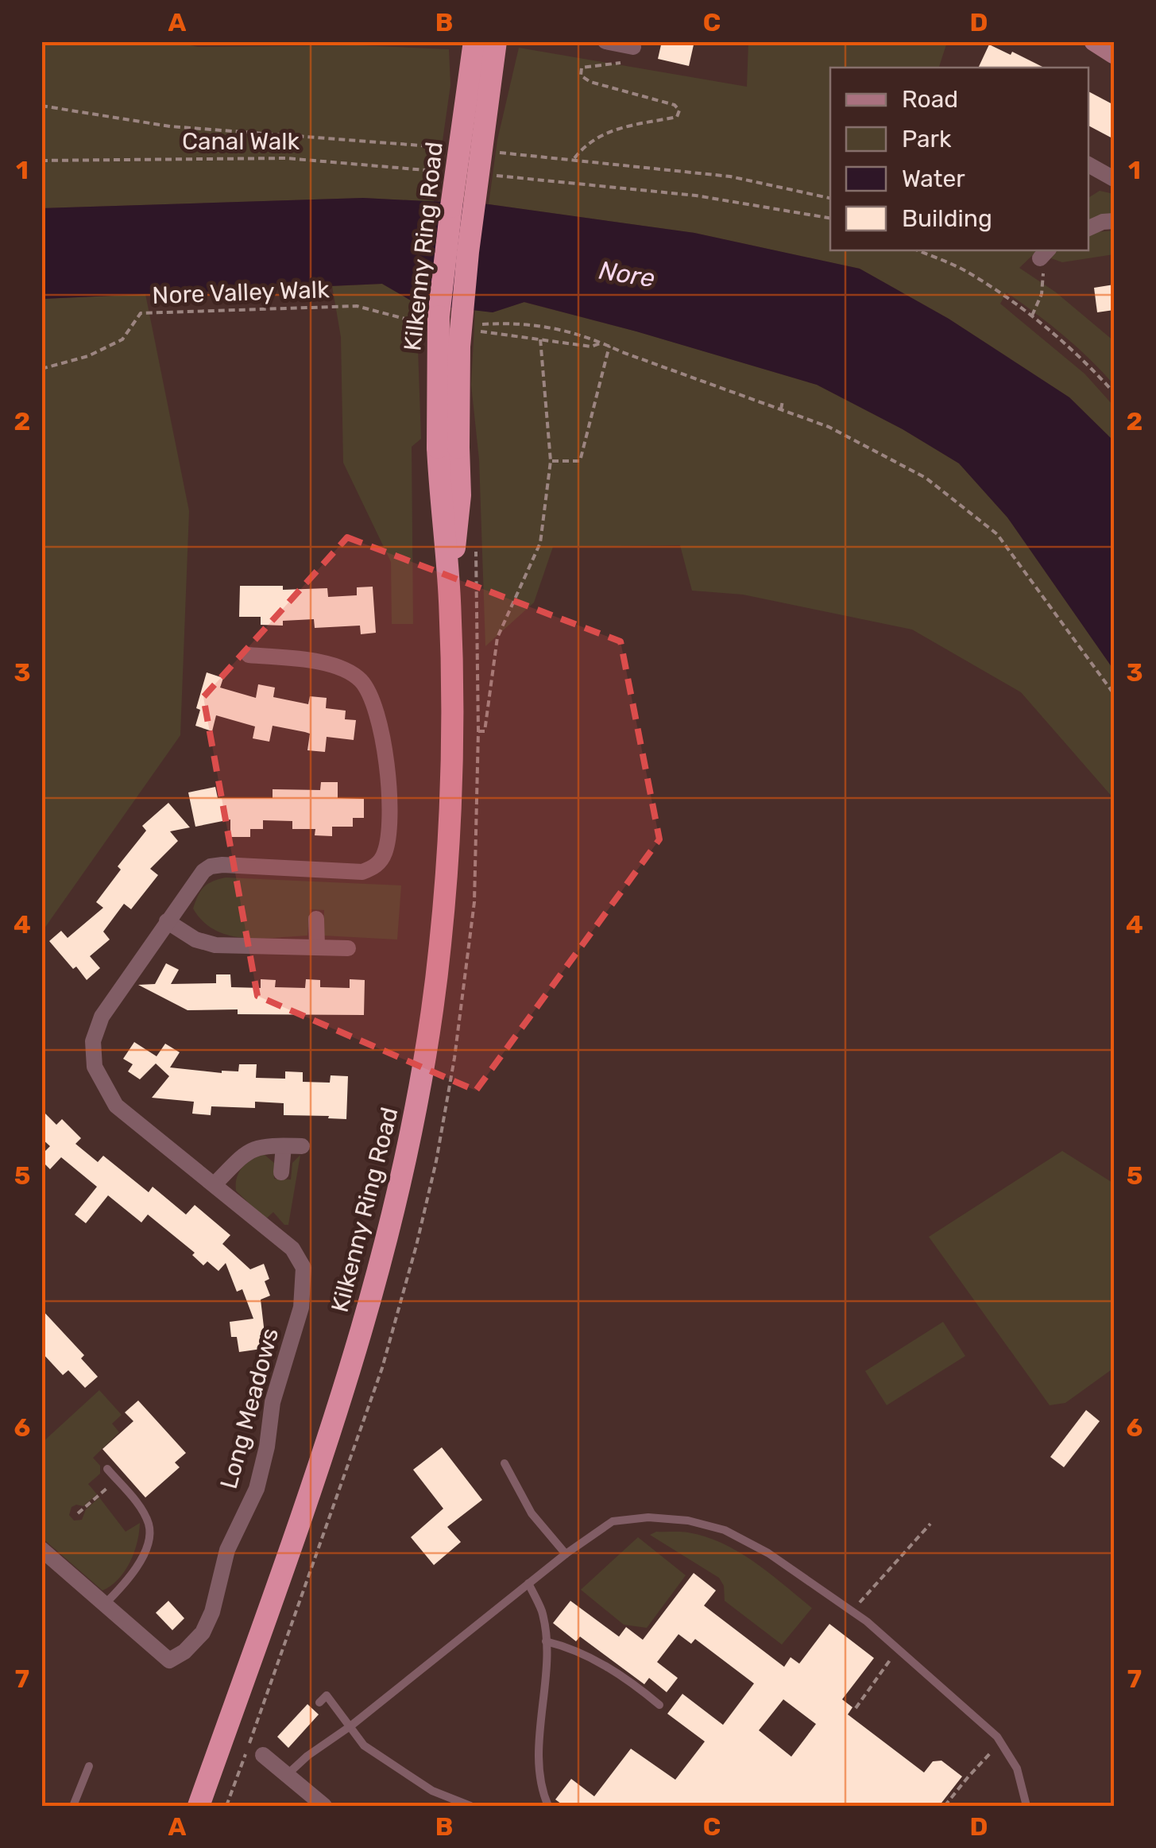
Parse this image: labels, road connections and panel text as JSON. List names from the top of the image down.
{
  "streets": {
    "highway": ["Kilkenny Ring Road"],
    "street": ["Long Meadows"],
    "path": ["Canal Walk", "Nore Valley Walk"]
  },
  "water": ["Nore"],
  "legend": [
    "Road",
    "Park",
    "Water",
    "Building"
  ],
  "grid": {
    "columns": [
      "A",
      "B",
      "C",
      "D"
    ],
    "rows": [
      "1",
      "2",
      "3",
      "4",
      "5",
      "6",
      "7"
    ]
  }
}
